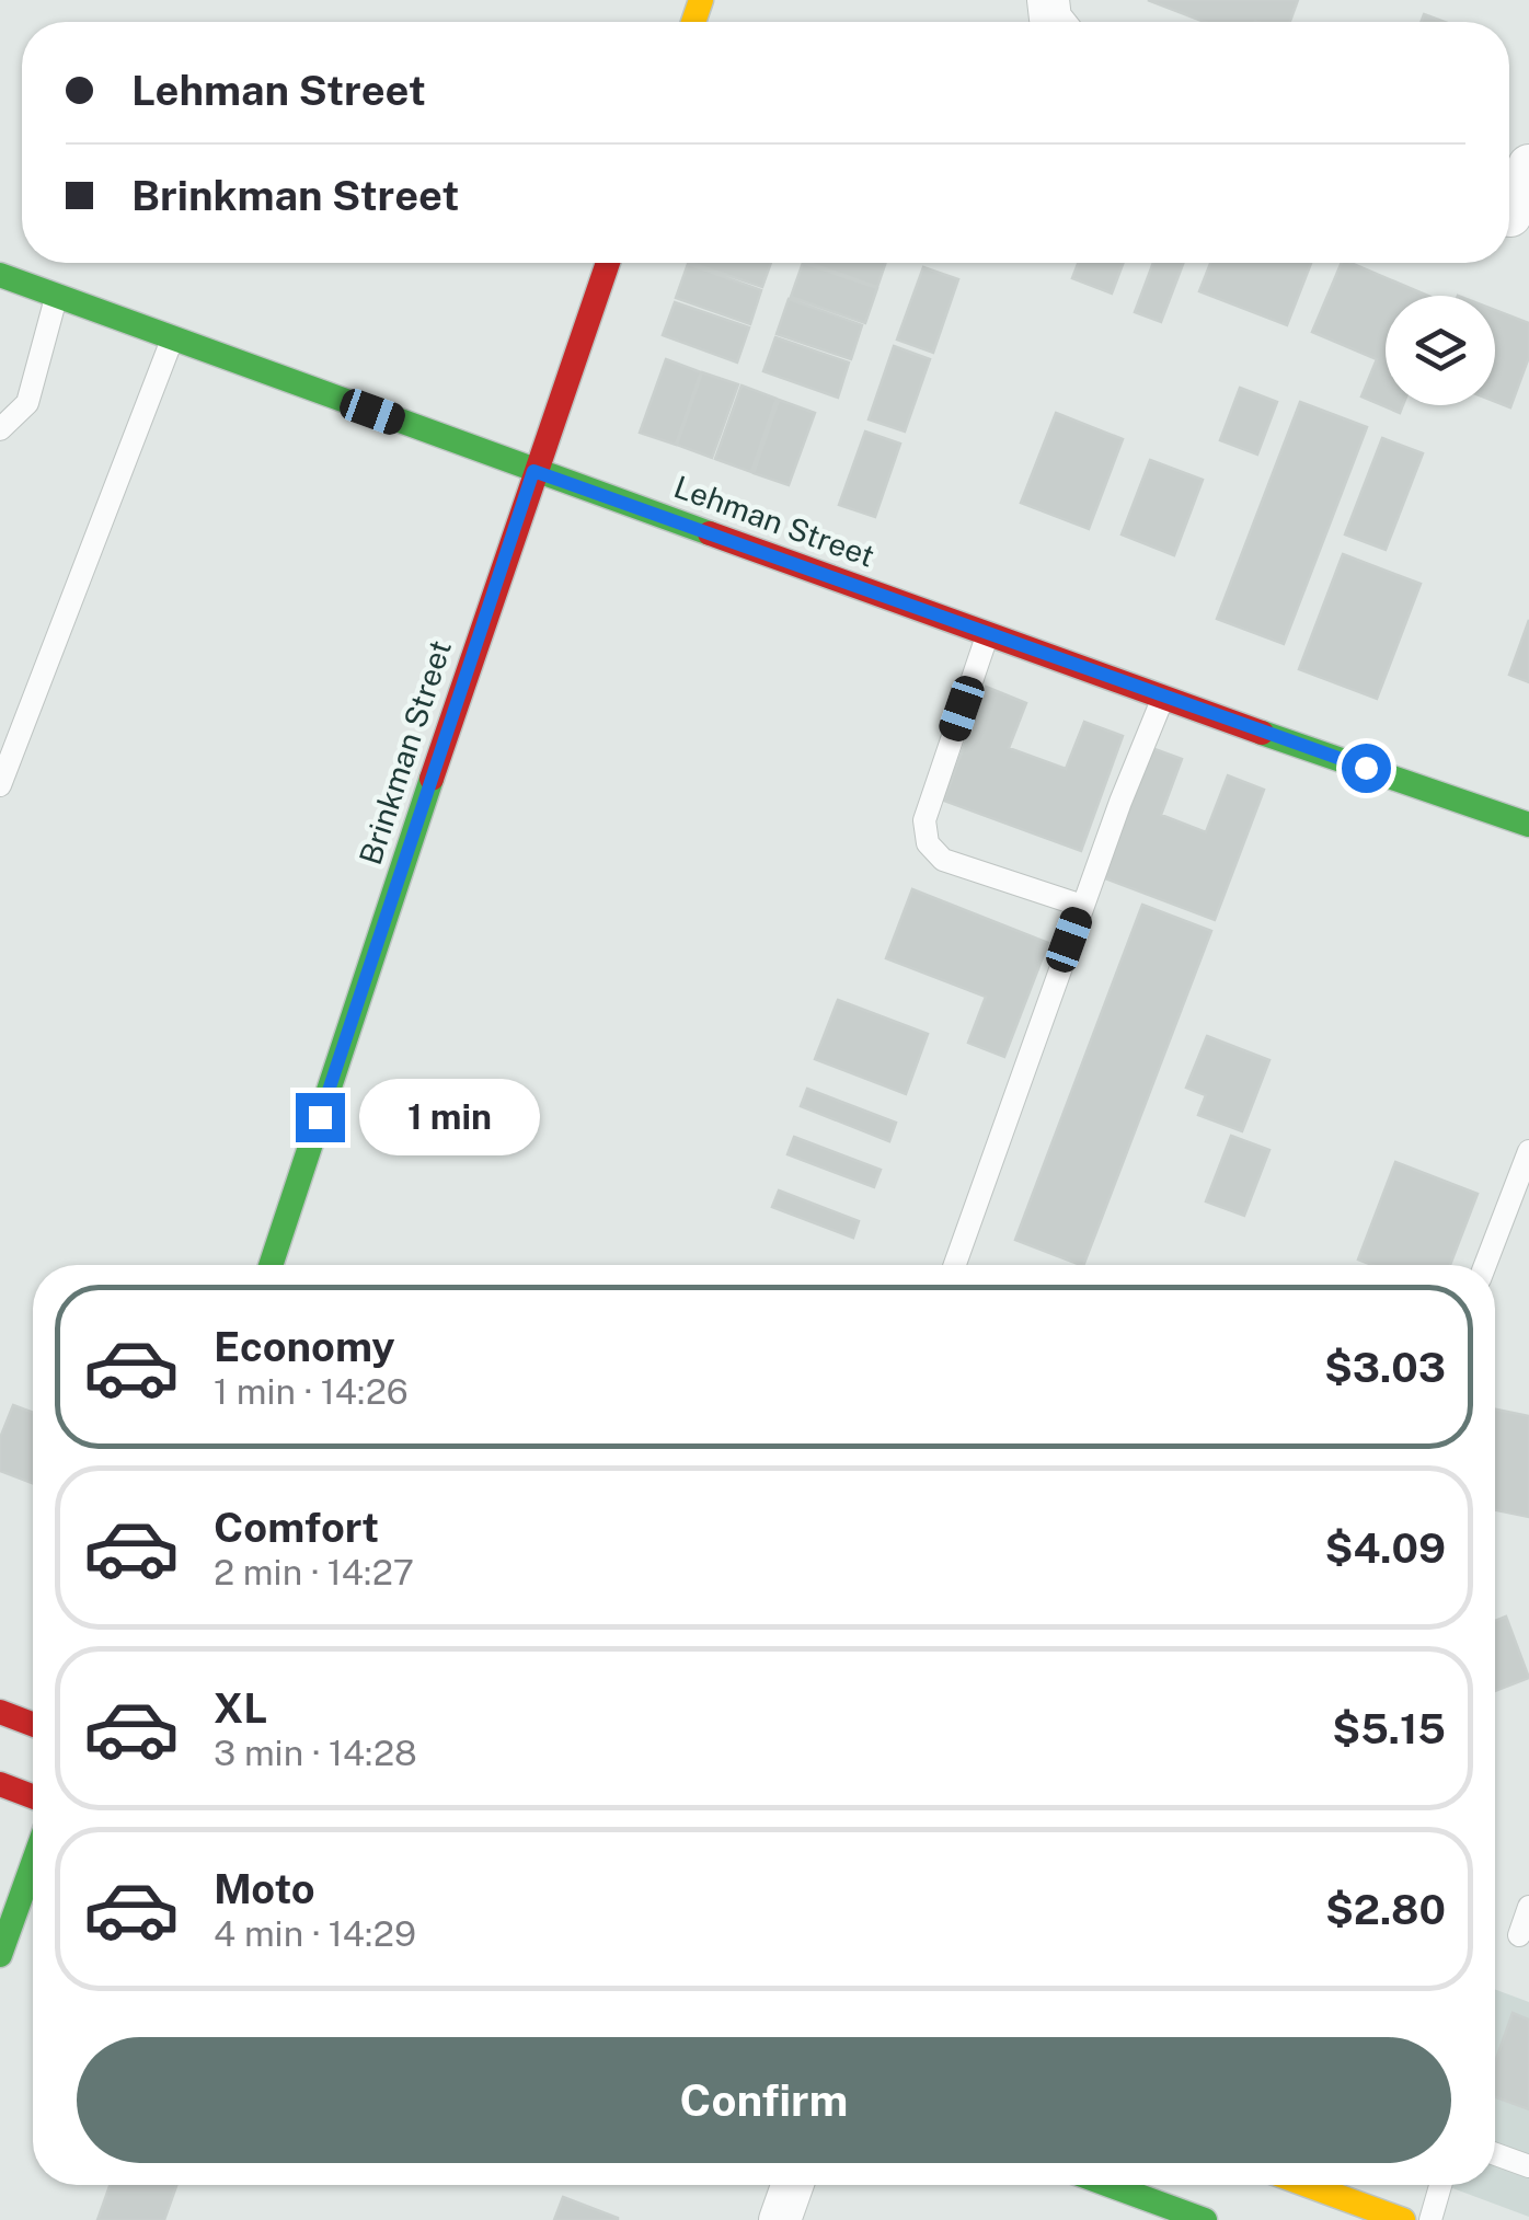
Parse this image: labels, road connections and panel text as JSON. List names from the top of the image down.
{
  "streets": {
    "street": ["Lehman Street", "Brinkman Street"]
  },
  "crossings": [
    ["Lehman Street", "Brinkman Street"]
  ],
  "page": {
    "banner": ["Lehman Street", "Brinkman Street"],
    "bubble": "1 min",
    "list": [
      {
        "name": "Economy",
        "note": "1 min · 14:26",
        "value": "$3.03"
      },
      {
        "name": "Comfort",
        "note": "2 min · 14:27",
        "value": "$4.09"
      },
      {
        "name": "XL",
        "note": "3 min · 14:28",
        "value": "$5.15"
      },
      {
        "name": "Moto",
        "note": "4 min · 14:29",
        "value": "$2.80"
      }
    ],
    "buttons": "Confirm"
  }
}
